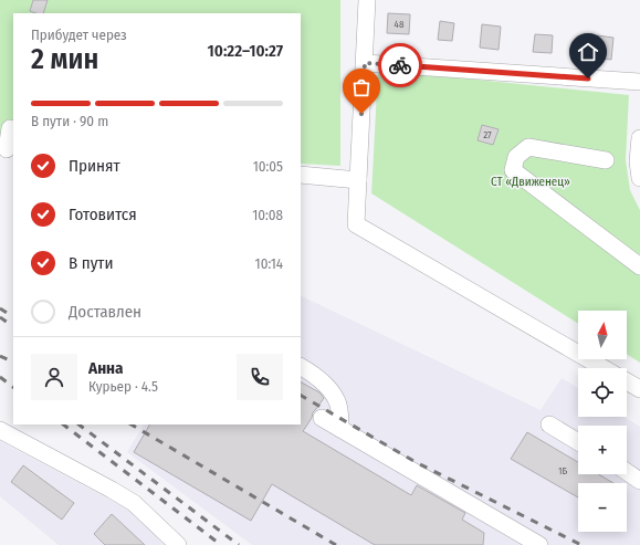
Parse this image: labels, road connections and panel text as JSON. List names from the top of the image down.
{
  "parks": ["СТ «Движенец»"],
  "house_numbers": ["48", "27", "1Б"],
  "north": "top",
  "page": {
    "heading": ["2 мин", "Прибудет через", "10:22–10:27"],
    "panel": ["Анна", "Курьер · 4.5"],
    "bar": "В пути · 90 m",
    "list": [
      ["Принят", "10:05"],
      ["Готовится", "10:08"],
      ["В пути", "10:14"],
      "Доставлен"
    ],
    "map_buttons": ["+", "−"]
  }
}
